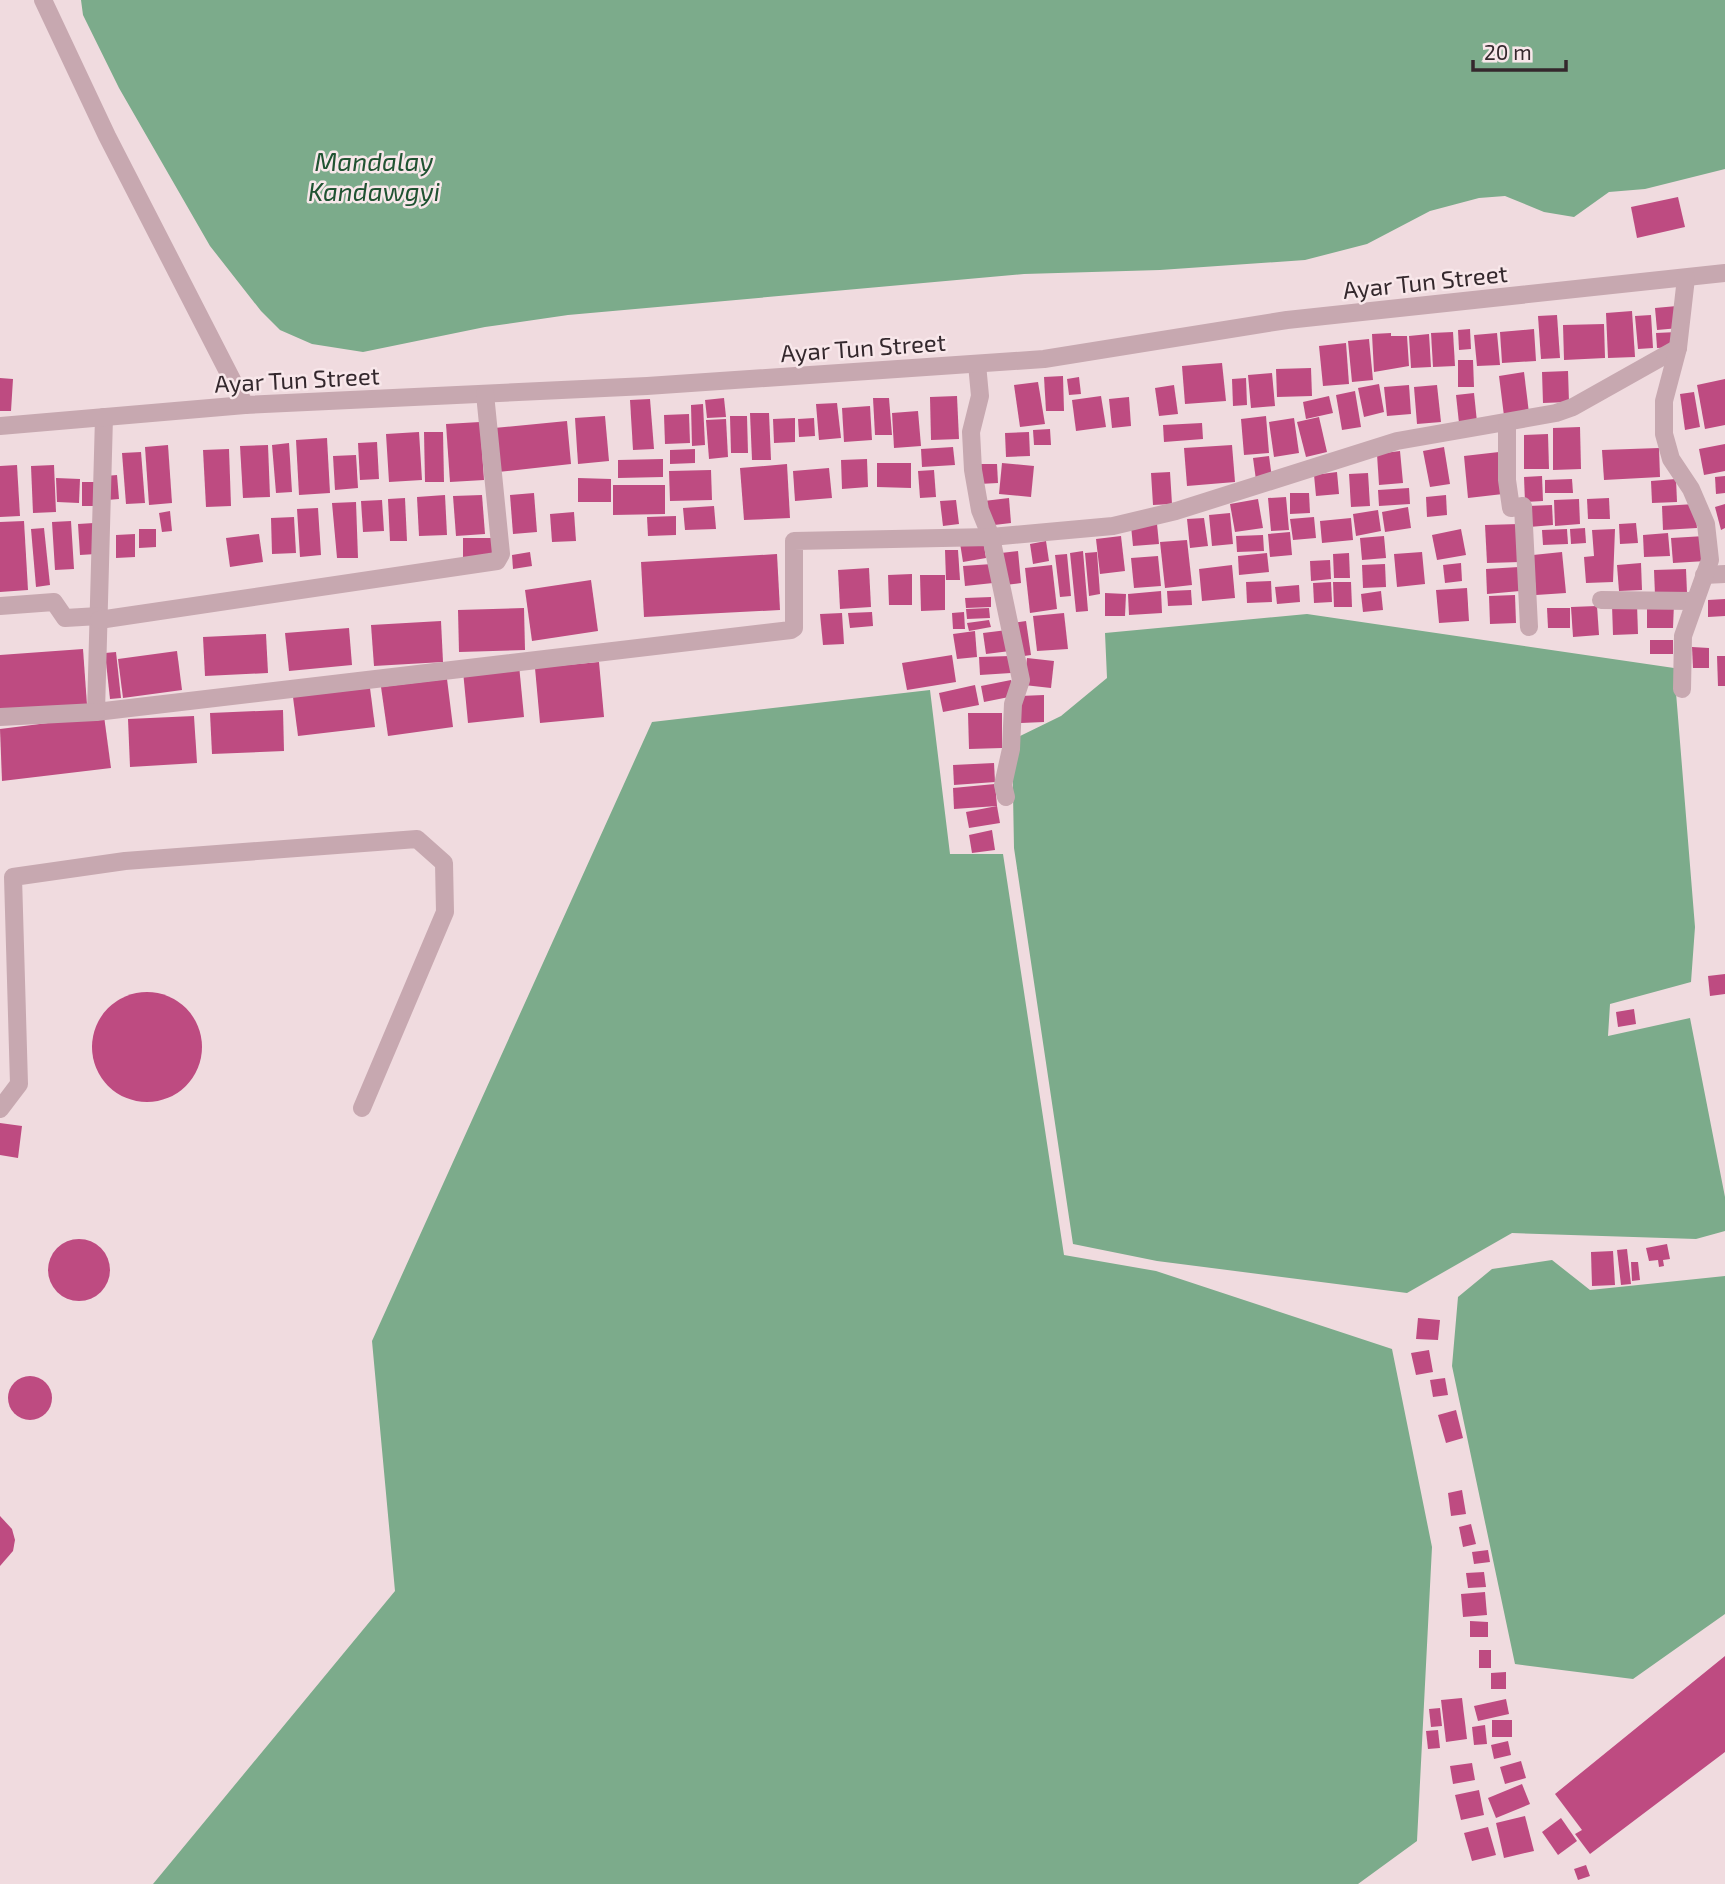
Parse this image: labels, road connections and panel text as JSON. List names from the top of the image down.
{
  "streets": {
    "street": ["Ayar Tun Street"]
  },
  "water": ["Mandalay Kandawgyi"],
  "scale_bar": "20 m"
}
